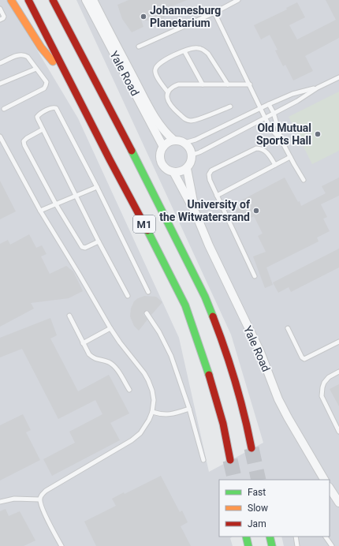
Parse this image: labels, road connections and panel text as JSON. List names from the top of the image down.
{
  "streets": {
    "highway": ["M1"],
    "street": ["Yale Road"]
  },
  "places": ["Johannesburg Planetarium", "Old Mutual Sports Hall", "University of the Witwatersrand"],
  "legend": ["Fast", "Slow", "Jam"]
}
